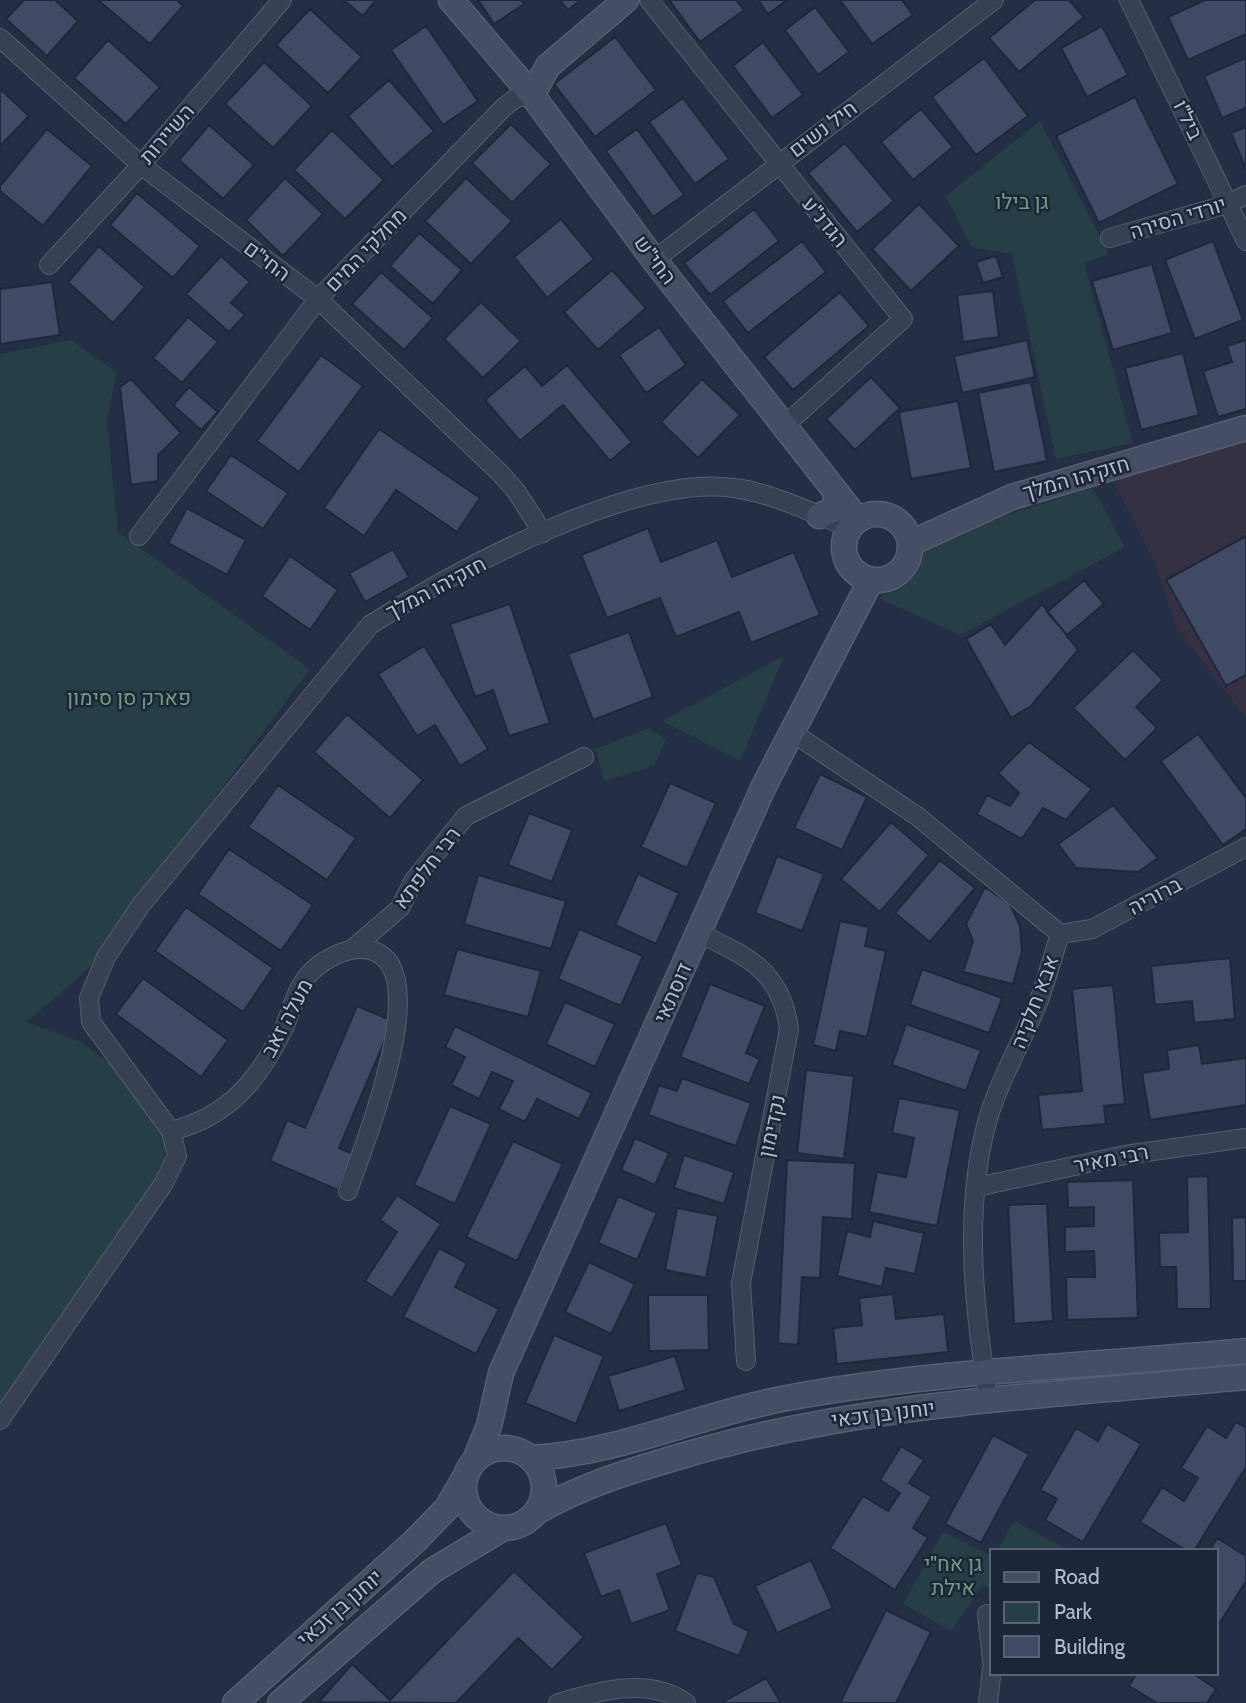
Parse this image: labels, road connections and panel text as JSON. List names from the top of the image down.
{
  "streets": {
    "street": [
      "ביל\"ו",
      "חיל נשים",
      "השיירות",
      "יורדי הסירה",
      "הגדנ\"ע",
      "מחלקי המים",
      "החי\"ש",
      "החי\"ם",
      "חזקיהו המלך",
      "רבי חלפתא",
      "ברוריה",
      "דוסתאי",
      "אבא חלקיה",
      "מעלה זאב",
      "נקדימון",
      "רבי מאיר",
      "יוחנן בן זכאי"
    ]
  },
  "crossings": [
    ["ביל\"ו", "יורדי הסירה"],
    ["חיל נשים", "הגדנ\"ע"],
    ["חיל נשים", "החי\"ש"],
    ["השיירות", "החי\"ם"],
    ["הגדנ\"ע", "החי\"ש"],
    ["מחלקי המים", "החי\"ש"],
    ["מחלקי המים", "החי\"ם"],
    ["החי\"ש", "חזקיהו המלך"],
    ["החי\"ש", "דוסתאי"],
    ["החי\"ם", "חזקיהו המלך"],
    ["חזקיהו המלך", "דוסתאי"],
    ["חזקיהו המלך", "מעלה זאב"],
    ["רבי חלפתא", "מעלה זאב"],
    ["ברוריה", "אבא חלקיה"],
    ["דוסתאי", "אבא חלקיה"],
    ["דוסתאי", "נקדימון"],
    ["דוסתאי", "יוחנן בן זכאי"],
    ["אבא חלקיה", "רבי מאיר"],
    ["אבא חלקיה", "יוחנן בן זכאי"]
  ],
  "parks": ["גן בילו", "פארק סן סימון", "גן אח\"י אילת"],
  "legend": ["Road", "Park", "Building"]
}
